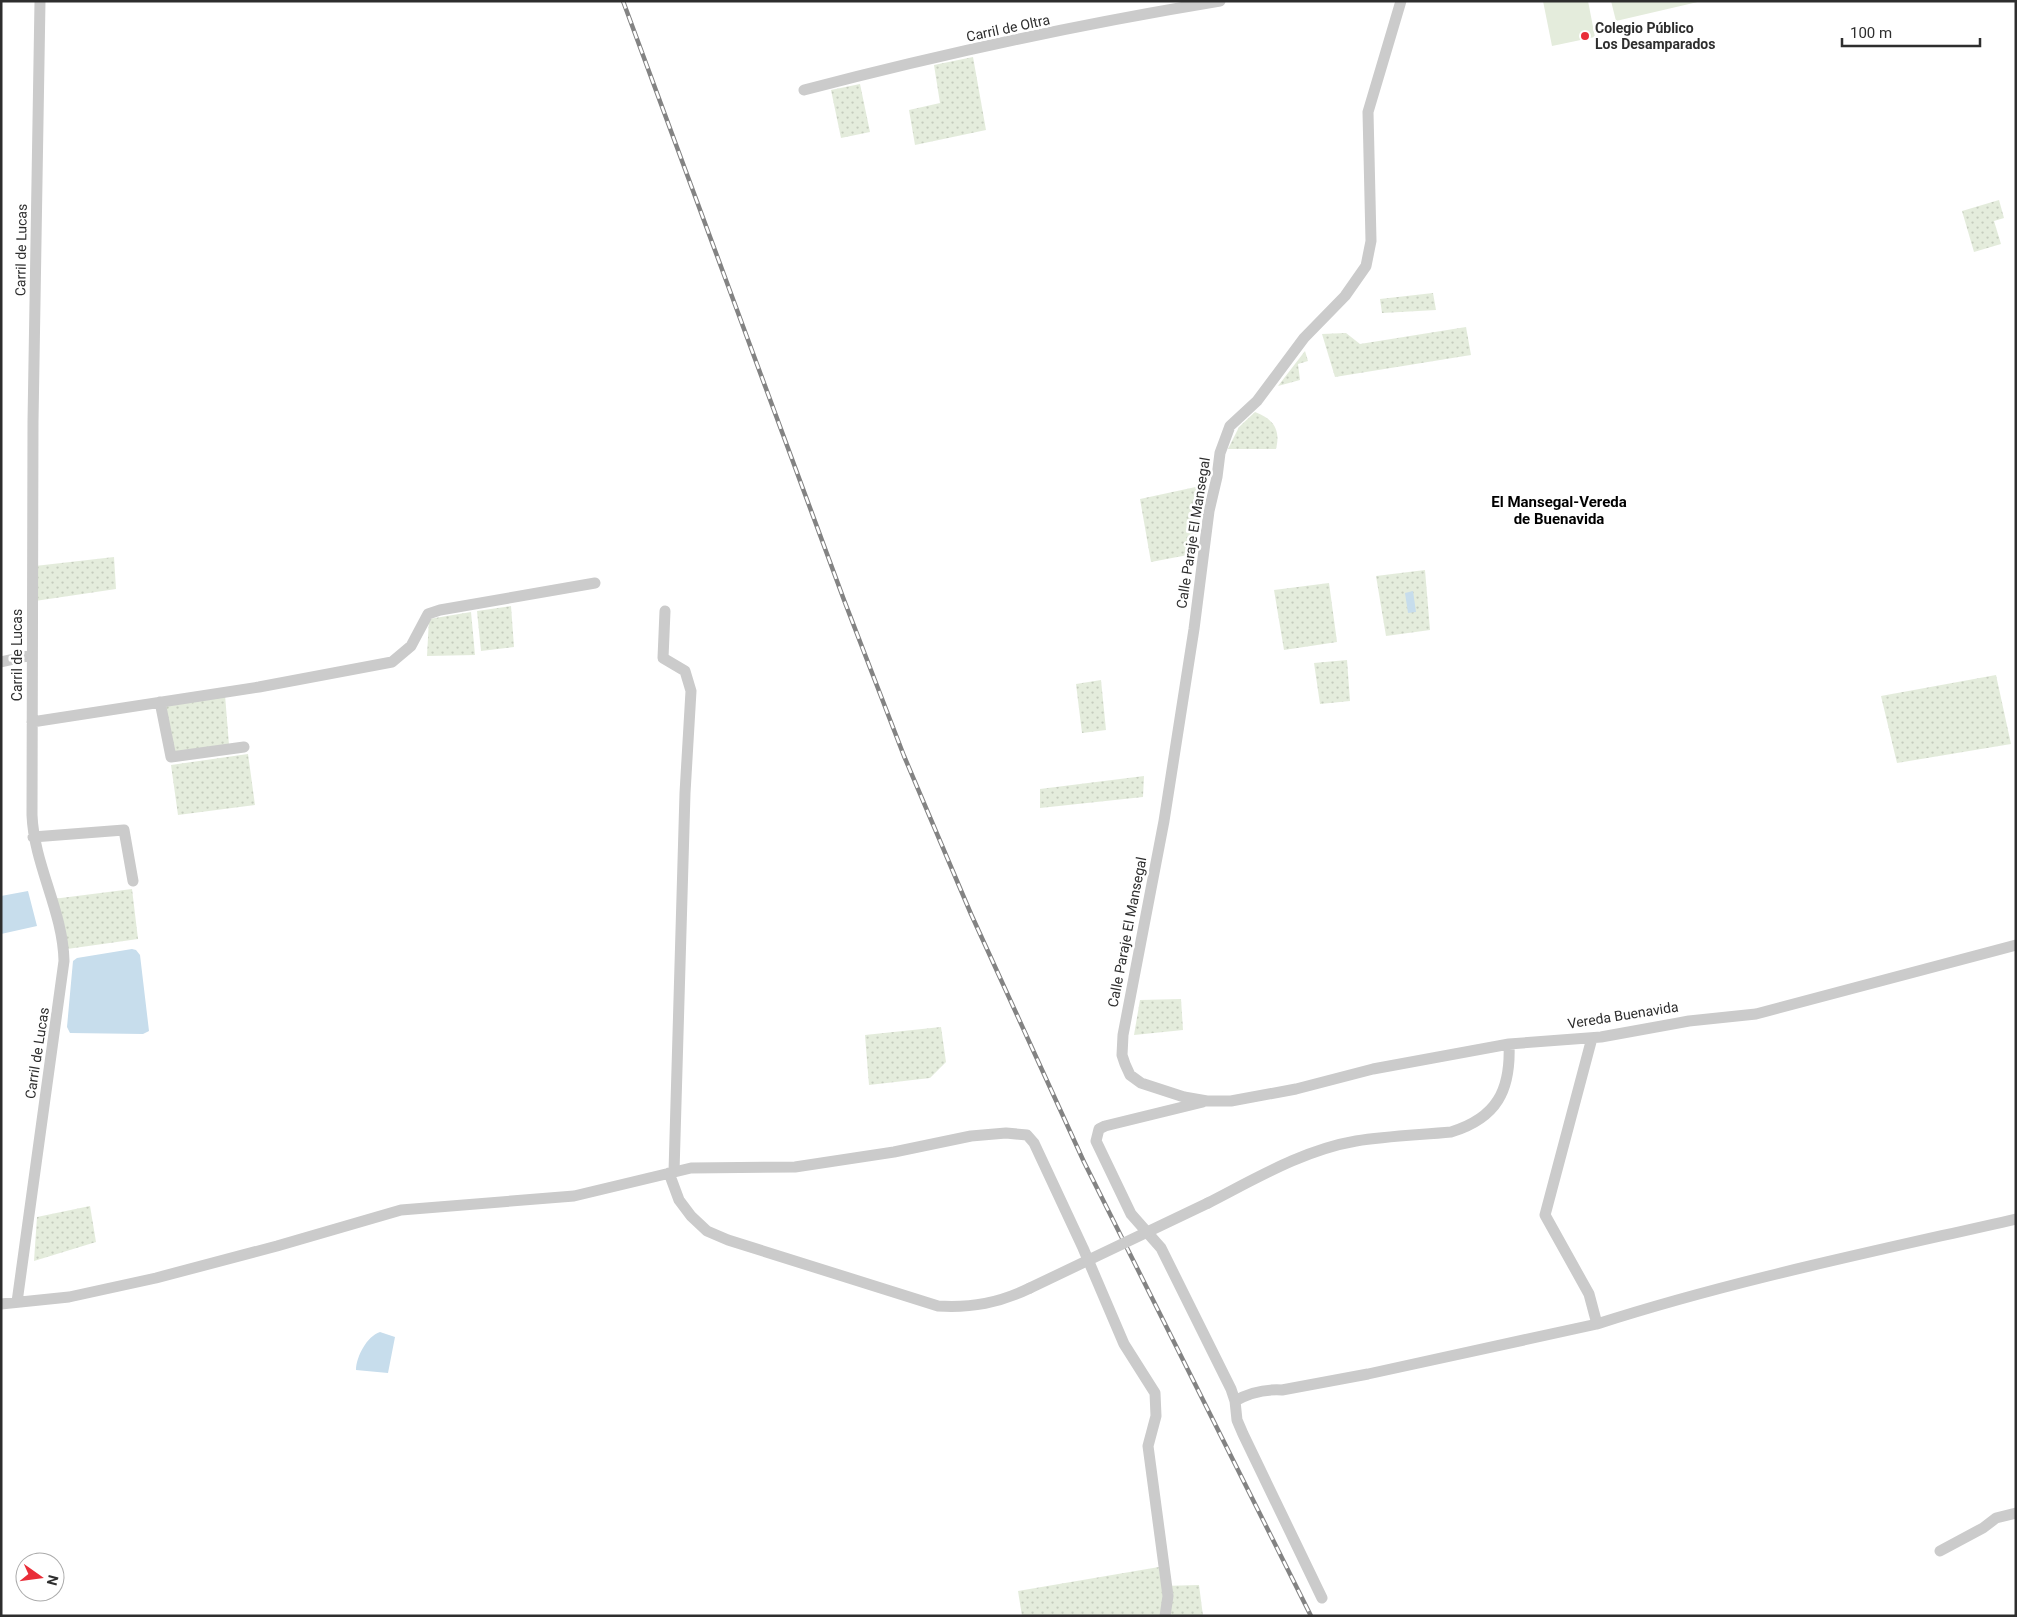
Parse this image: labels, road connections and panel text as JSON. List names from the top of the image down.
{
  "streets": {
    "street": [
      "Carril de Oltra",
      "Carril de Lucas",
      "Calle Paraje El Mansegal",
      "Vereda Buenavida"
    ]
  },
  "crossings": [
    ["Calle Paraje El Mansegal", "Vereda Buenavida"]
  ],
  "districts": ["El Mansegal-Vereda de Buenavida"],
  "places": ["Colegio Público Los Desamparados"],
  "scale_bar": "100 m",
  "north": "right"
}
